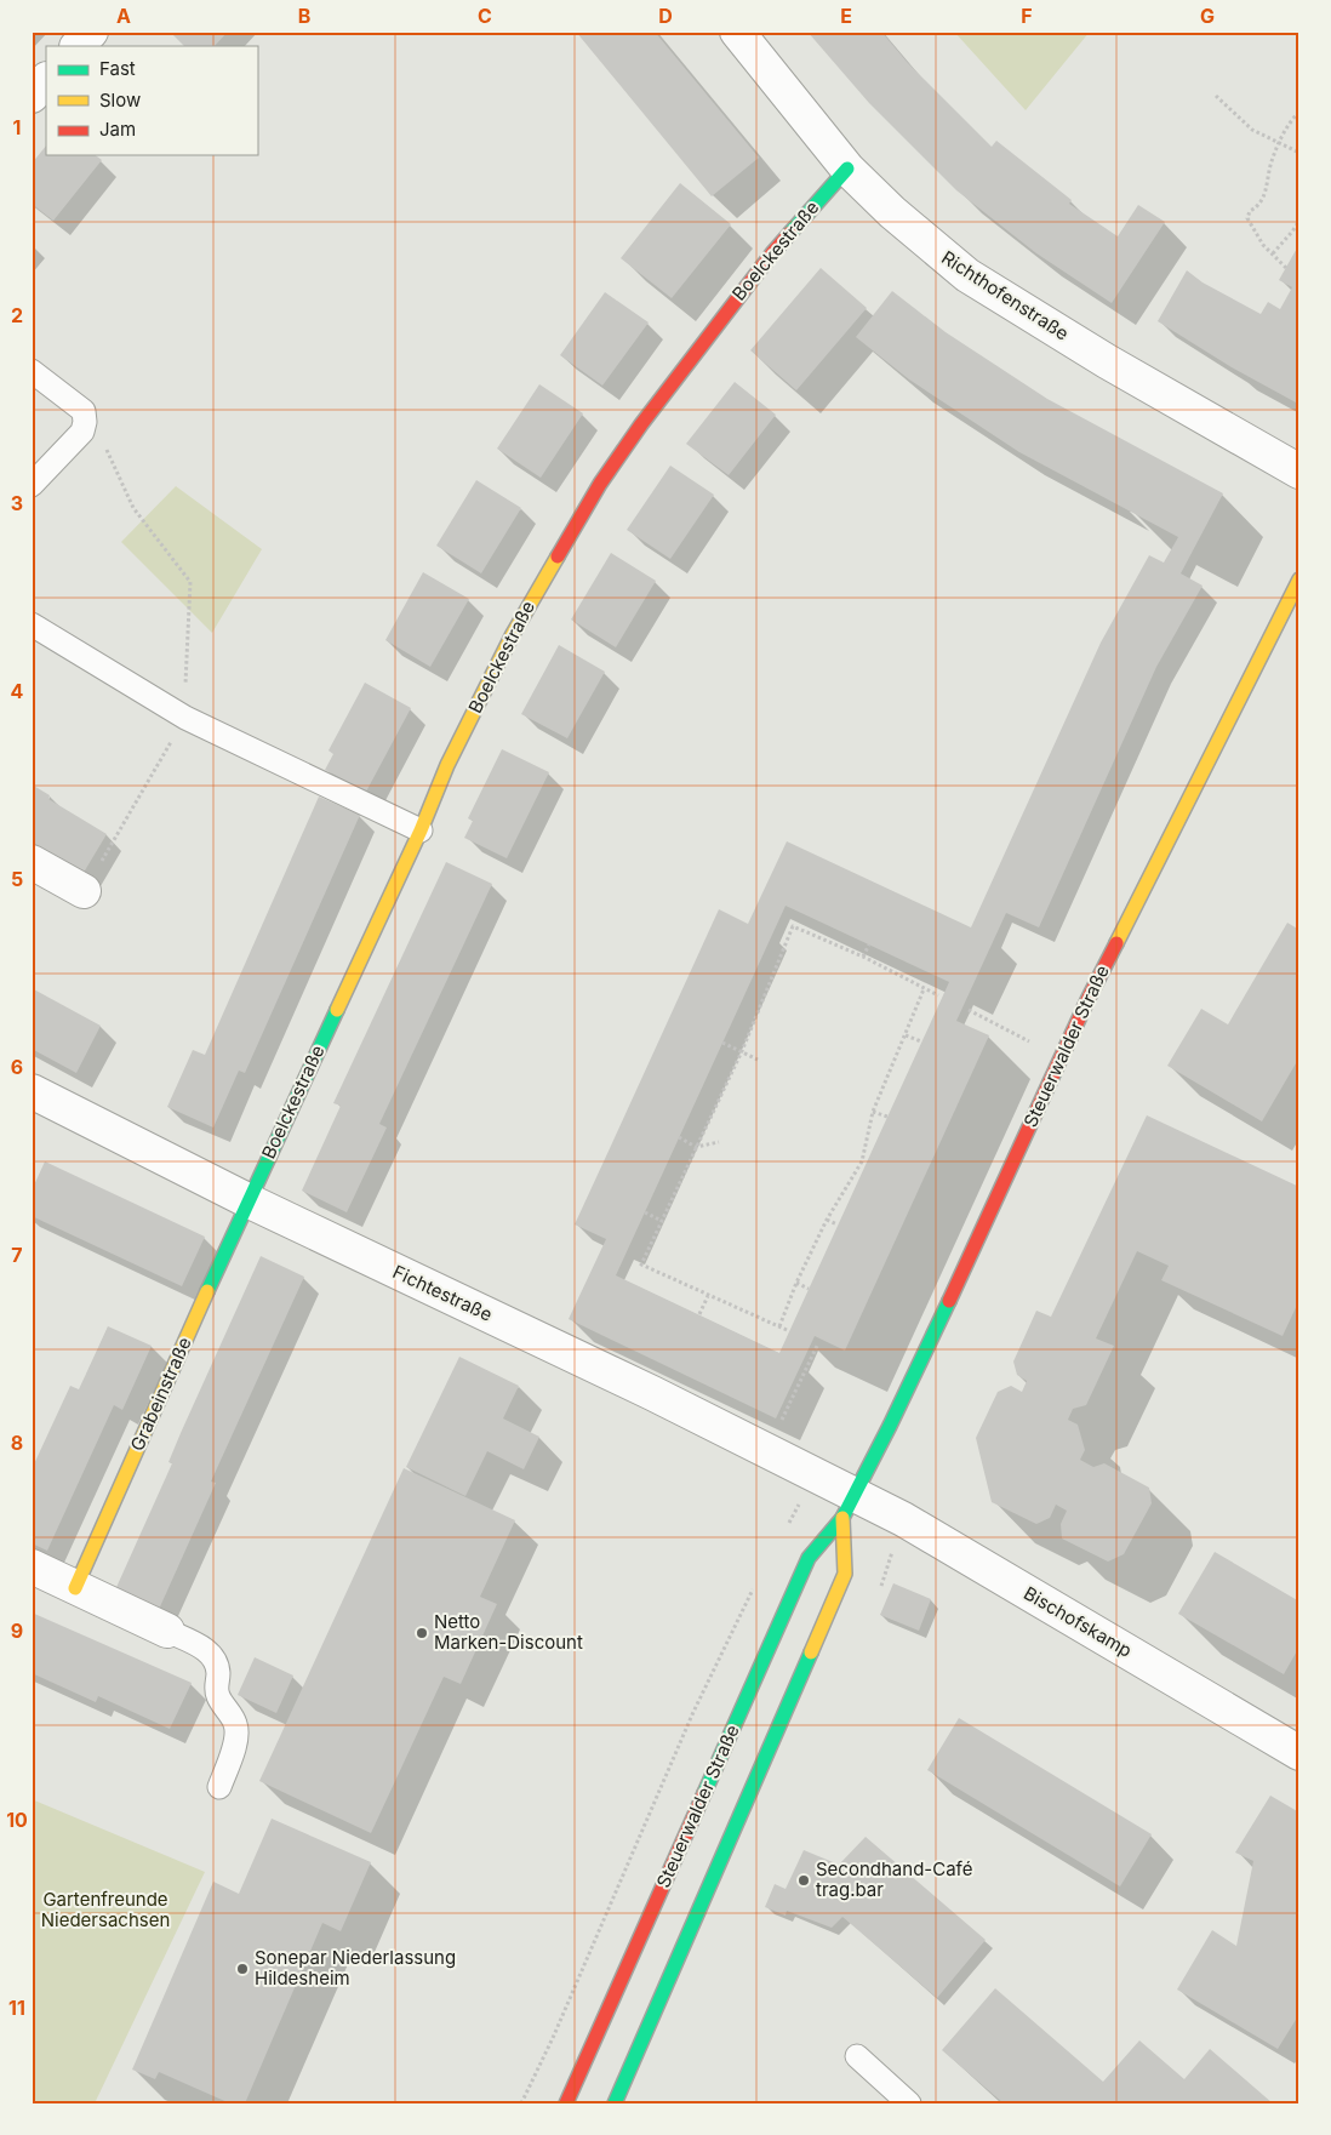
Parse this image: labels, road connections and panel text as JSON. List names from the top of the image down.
{
  "streets": {
    "street": [
      "Boelckestraße",
      "Richthofenstraße",
      "Steuerwalder Straße",
      "Fichtestraße",
      "Grabeinstraße",
      "Bischofskamp"
    ]
  },
  "crossings": [
    ["Boelckestraße", "Richthofenstraße"],
    ["Boelckestraße", "Fichtestraße"],
    ["Boelckestraße", "Grabeinstraße"],
    ["Steuerwalder Straße", "Fichtestraße"],
    ["Steuerwalder Straße", "Bischofskamp"],
    ["Fichtestraße", "Grabeinstraße"],
    ["Fichtestraße", "Bischofskamp"]
  ],
  "parks": ["Gartenfreunde Niedersachsen"],
  "places": ["Netto Marken-Discount", "Secondhand-Café trag.bar", "Sonepar Niederlassung Hildesheim"],
  "legend": ["Fast", "Slow", "Jam"],
  "grid": {
    "columns": [
      "A",
      "B",
      "C",
      "D",
      "E",
      "F",
      "G"
    ],
    "rows": [
      "1",
      "2",
      "3",
      "4",
      "5",
      "6",
      "7",
      "8",
      "9",
      "10",
      "11"
    ]
  }
}
